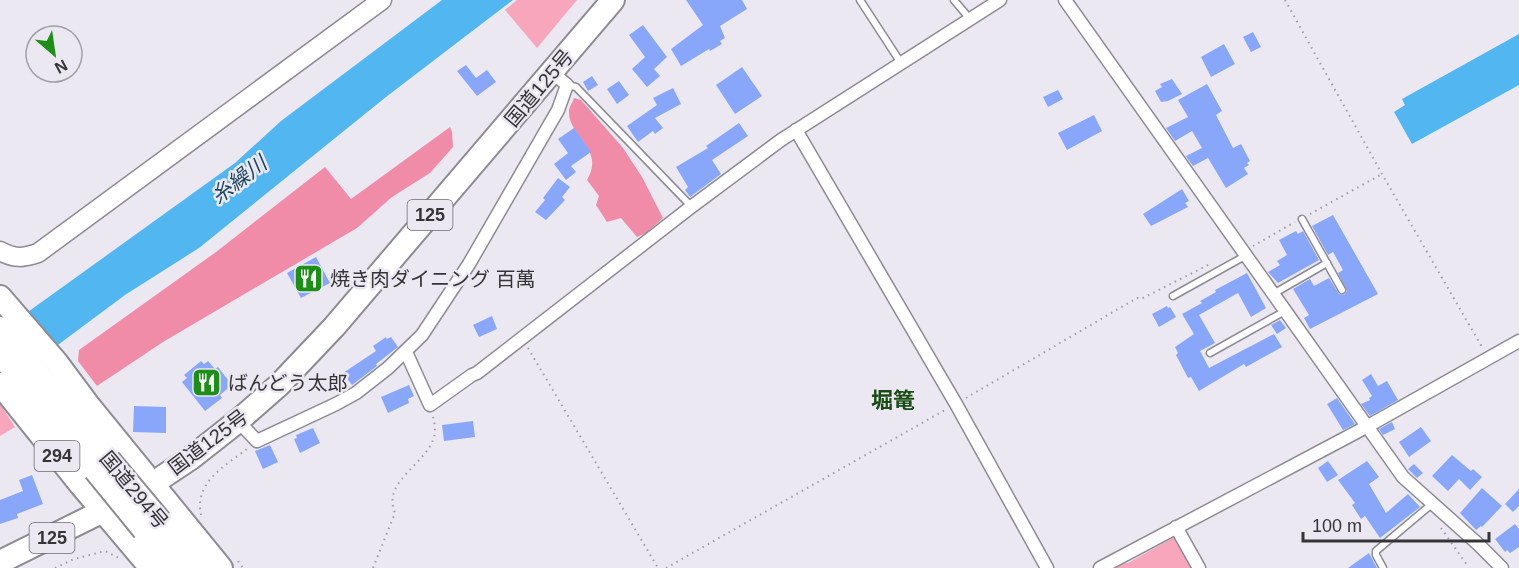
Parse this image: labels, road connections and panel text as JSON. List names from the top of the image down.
{
  "streets": {
    "highway": [
      "国道125号",
      "125",
      "294",
      "国道294号"
    ]
  },
  "crossings": [
    ["国道125号", "294"],
    ["294", "国道294号"]
  ],
  "districts": ["堀篭"],
  "water": ["糸繰川"],
  "places": {
    "restaurant": ["焼き肉ダイニング 百萬", "ばんどう太郎"]
  },
  "scale_bar": "100 m",
  "north": "bottom right"
}
